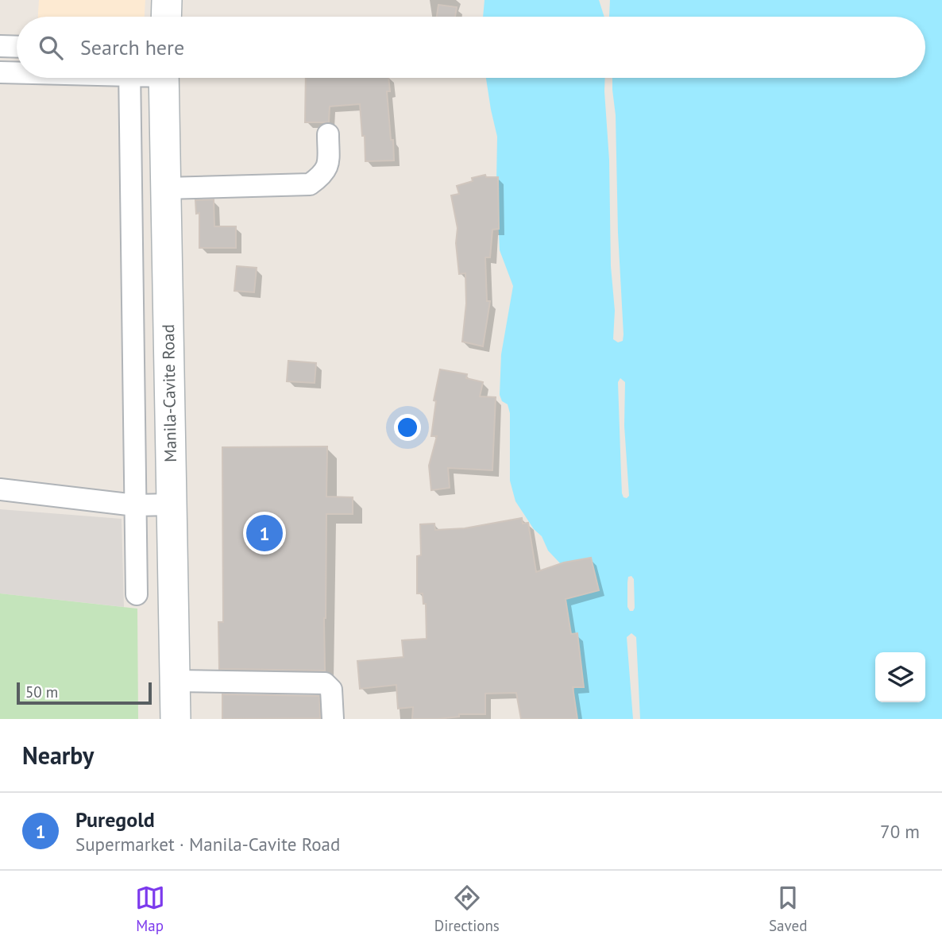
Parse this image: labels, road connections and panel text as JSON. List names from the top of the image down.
{
  "streets": {
    "main road": ["Manila-Cavite Road"]
  },
  "scale_bar": "50 m",
  "page": {
    "search": "Search here",
    "pins": "1",
    "scale": "50 m",
    "heading": "Nearby",
    "list": [
      {
        "mark": "1",
        "name": "Puregold",
        "note": "Supermarket · Manila-Cavite Road",
        "value": "70 m"
      }
    ],
    "nav": ["Map", "Directions", "Saved"]
  }
}
